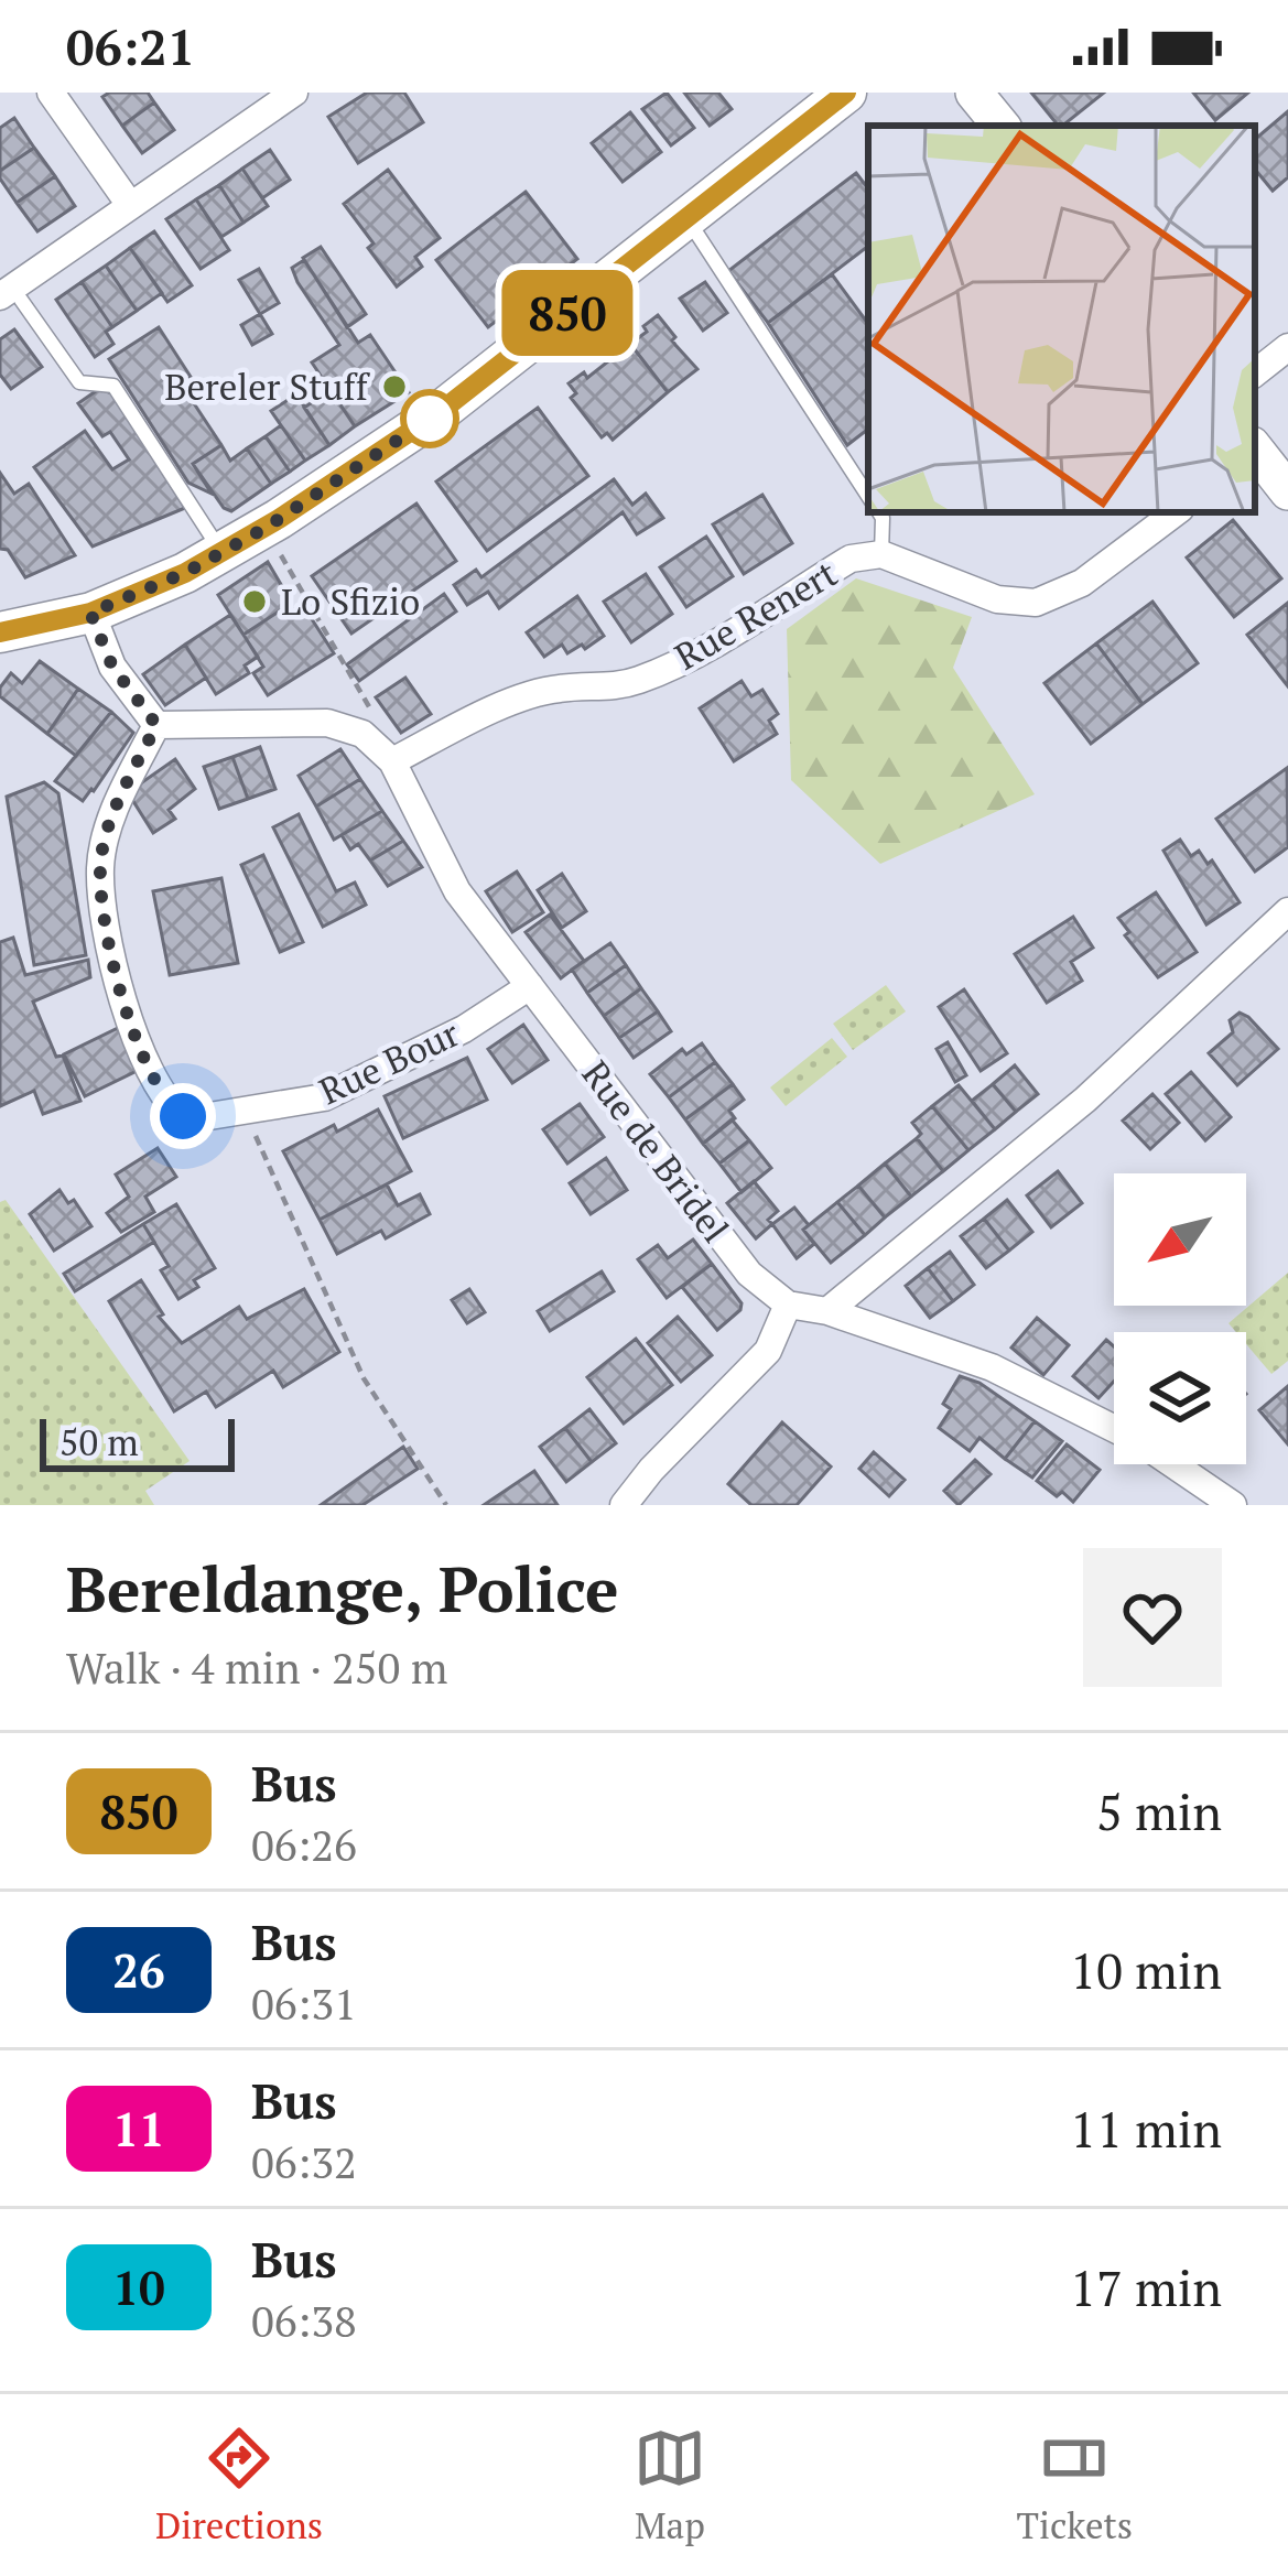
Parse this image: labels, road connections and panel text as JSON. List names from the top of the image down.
{
  "streets": {
    "street": ["Rue Renert", "Rue Bour", "Rue de Bridel"]
  },
  "crossings": [
    ["Rue Renert", "Rue Bour"],
    ["Rue Renert", "Rue de Bridel"],
    ["Rue Bour", "Rue de Bridel"]
  ],
  "places": ["Bereler Stuff", "Lo Sfizio"],
  "lines": ["bus line 850"],
  "scale_bar": "50 m",
  "north": "bottom left",
  "page": {
    "status": "06:21",
    "on_map": "850",
    "scale": "50 m",
    "heading": ["Bereldange, Police", "Walk · 4 min · 250 m"],
    "list": [
      {
        "mark": "850",
        "name": "Bus",
        "note": "06:26",
        "value": "5 min"
      },
      {
        "mark": "26",
        "name": "Bus",
        "note": "06:31",
        "value": "10 min"
      },
      {
        "mark": "11",
        "name": "Bus",
        "note": "06:32",
        "value": "11 min"
      },
      {
        "mark": "10",
        "name": "Bus",
        "note": "06:38",
        "value": "17 min"
      }
    ],
    "tabs": ["Directions", "Map", "Tickets"]
  }
}
